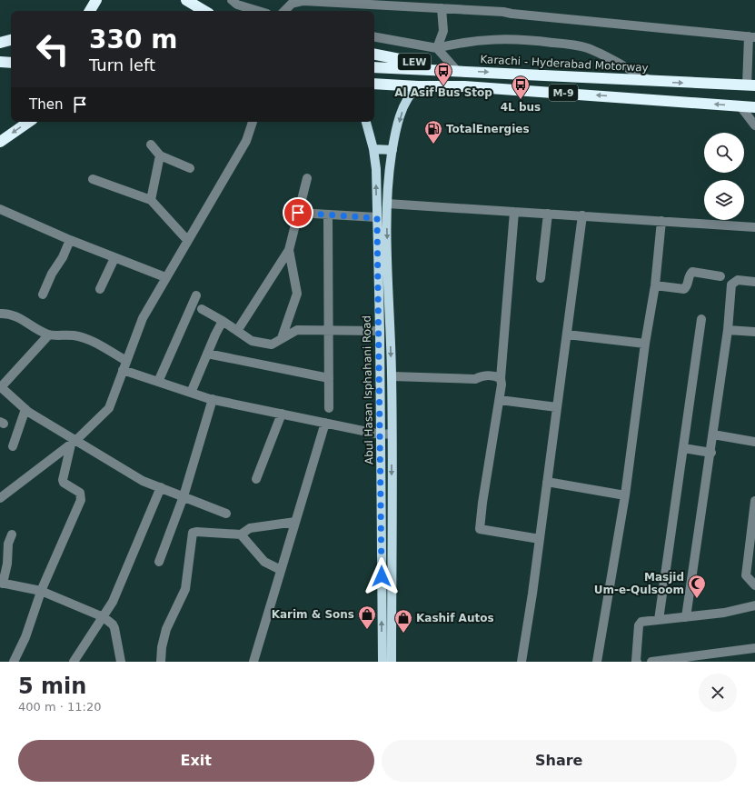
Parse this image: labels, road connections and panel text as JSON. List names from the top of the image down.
{
  "streets": {
    "highway": ["LEW", "Karachi - Hyderabad Motorway", "M-9"],
    "main road": ["Abul Hasan Isphahani Road"]
  },
  "crossings": [
    ["LEW", "Karachi - Hyderabad Motorway"],
    ["M-9", "Abul Hasan Isphahani Road"]
  ],
  "places": {
    "bus stop": ["Al Asif Bus Stop", "4L bus"],
    "fuel station": ["TotalEnergies"],
    "mosque": ["Masjid Um-e-Qulsoom"],
    "shop": ["Karim & Sons", "Kashif Autos"]
  },
  "page": {
    "turn": ["330 m", "Turn left"],
    "then": "Then",
    "heading": ["5 min", "400 m · 11:20"],
    "buttons": ["Exit", "Share"]
  }
}
